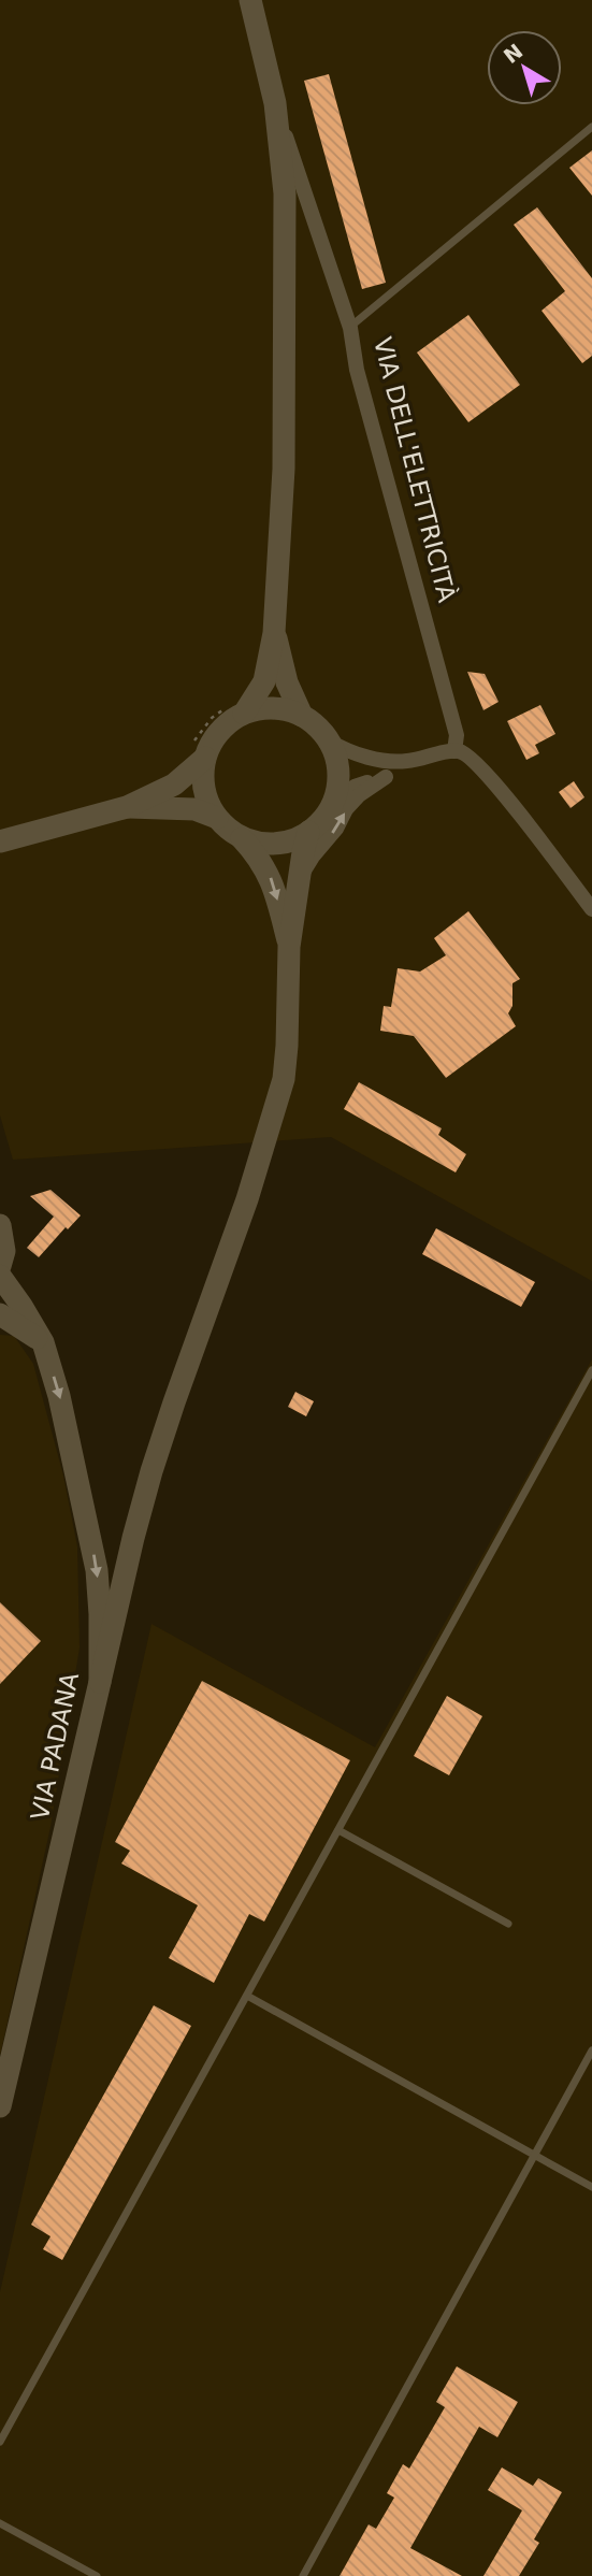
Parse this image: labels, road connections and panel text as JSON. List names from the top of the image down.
{
  "streets": {
    "main road": ["VIA DELL'ELETTRICITÀ", "VIA PADANA"]
  },
  "north": "top left"
}
